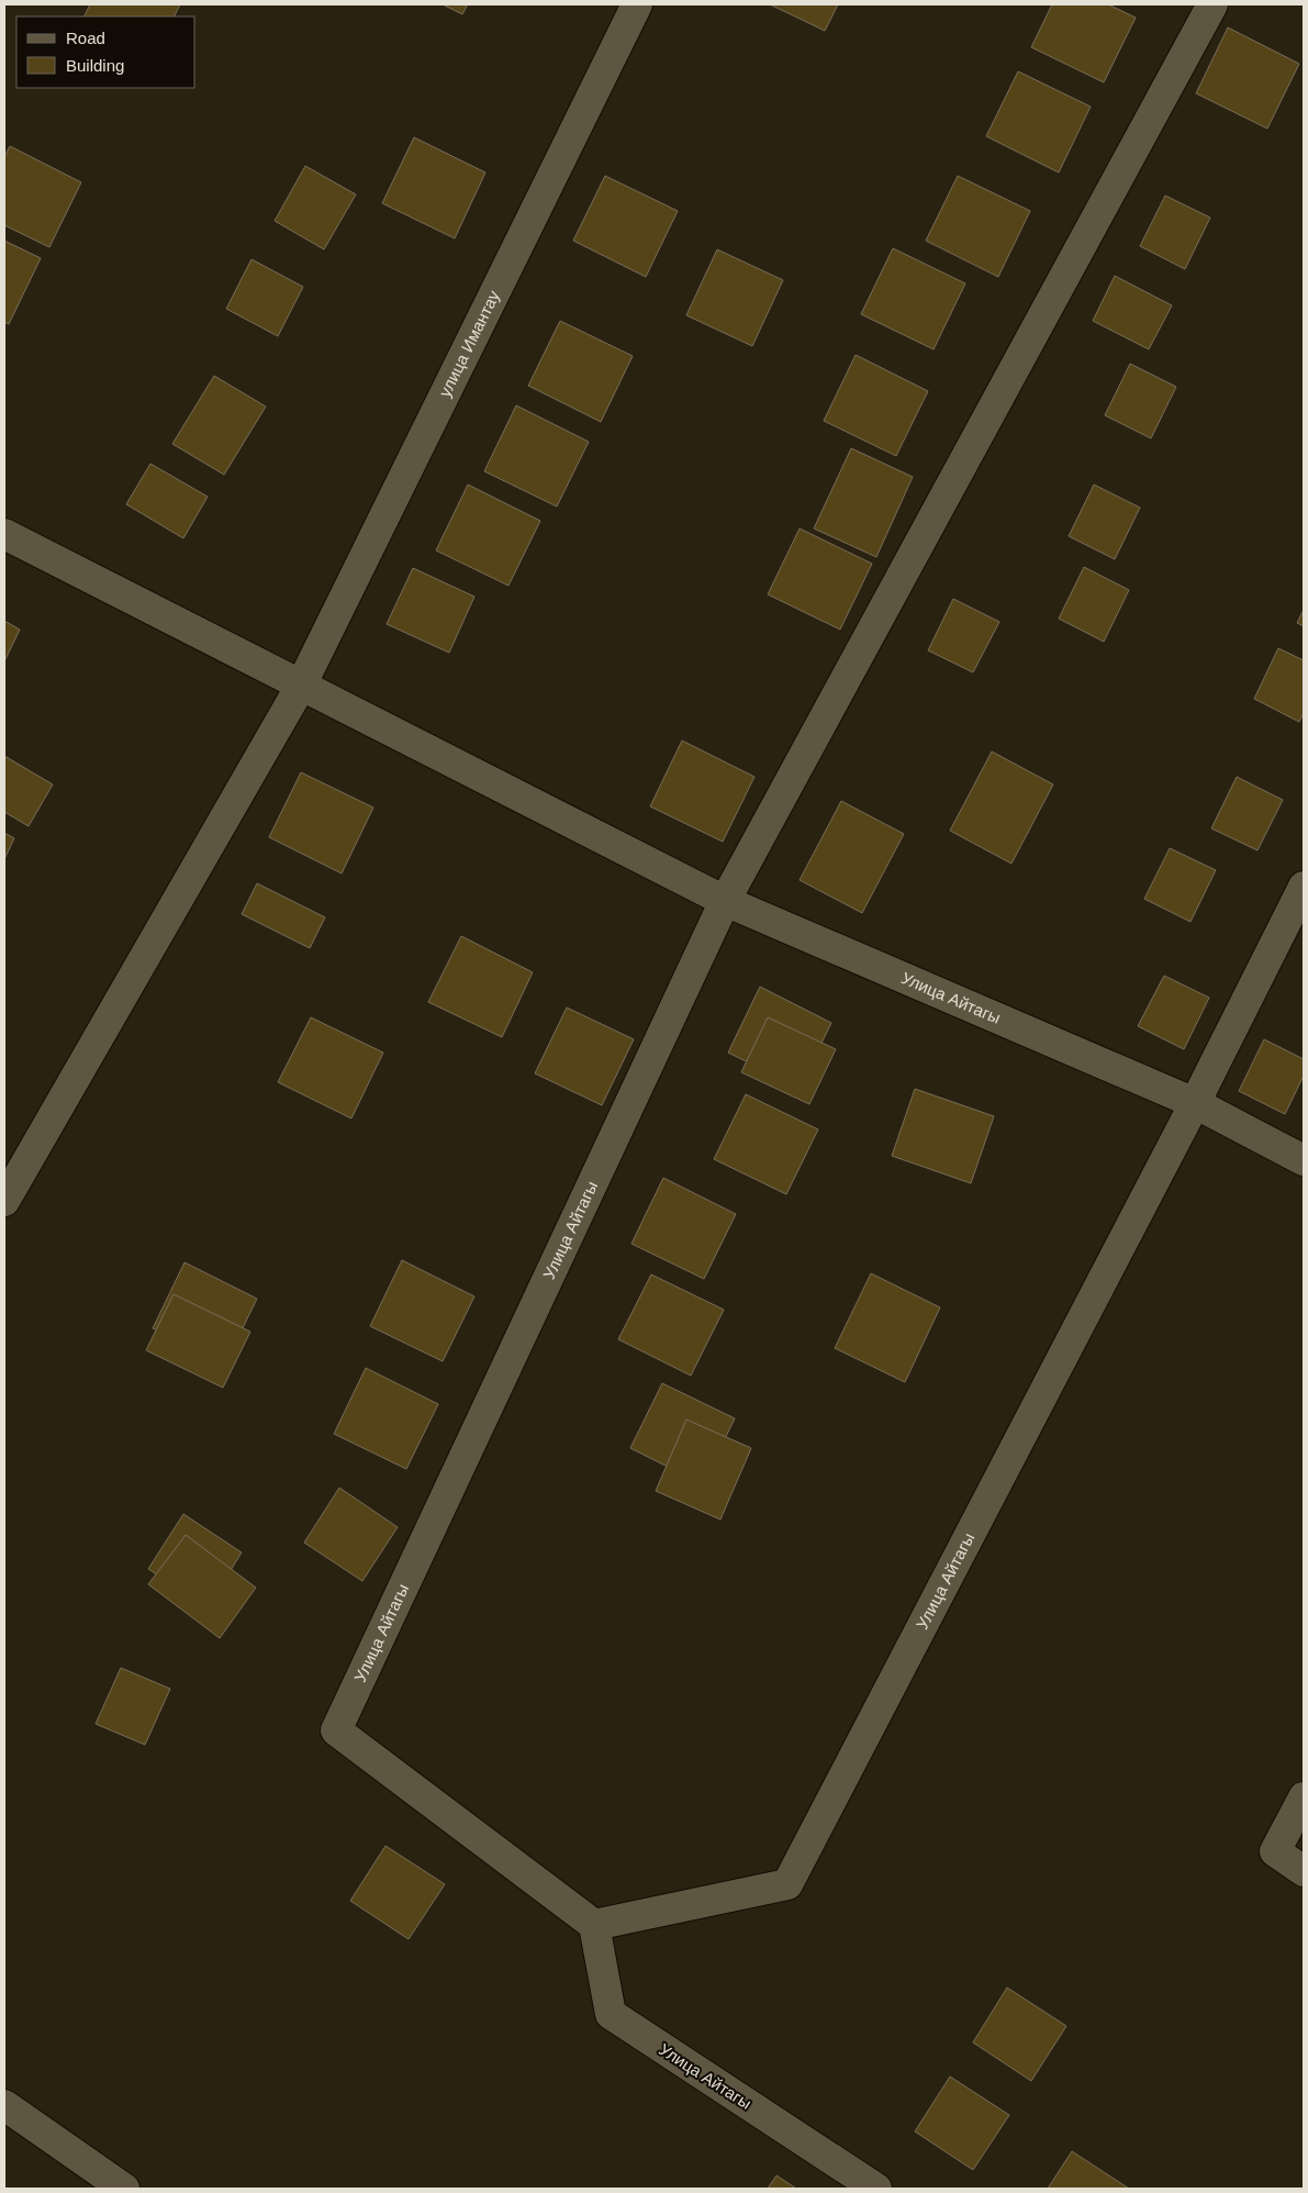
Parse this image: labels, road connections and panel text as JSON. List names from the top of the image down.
{
  "streets": {
    "street": ["улица Имантау", "Улица Айтагы"]
  },
  "legend": ["Road", "Building"]
}
